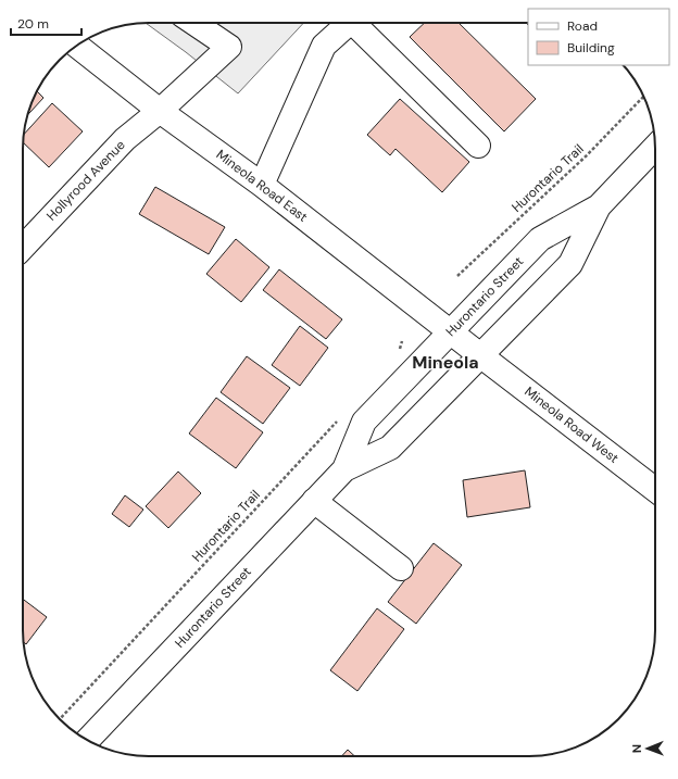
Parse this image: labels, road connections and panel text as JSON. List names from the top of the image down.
{
  "streets": {
    "main road": [
      "Hollyrood Avenue",
      "Mineola Road East",
      "Hurontario Street",
      "Mineola Road West"
    ],
    "path": ["Hurontario Trail"]
  },
  "crossings": [
    ["Hollyrood Avenue", "Mineola Road East"],
    ["Mineola Road East", "Hurontario Street"],
    ["Mineola Road East", "Mineola Road West"],
    ["Hurontario Street", "Mineola Road West"]
  ],
  "districts": ["Mineola"],
  "legend": ["Road", "Building"],
  "scale_bar": "20 m",
  "north": "left"
}
